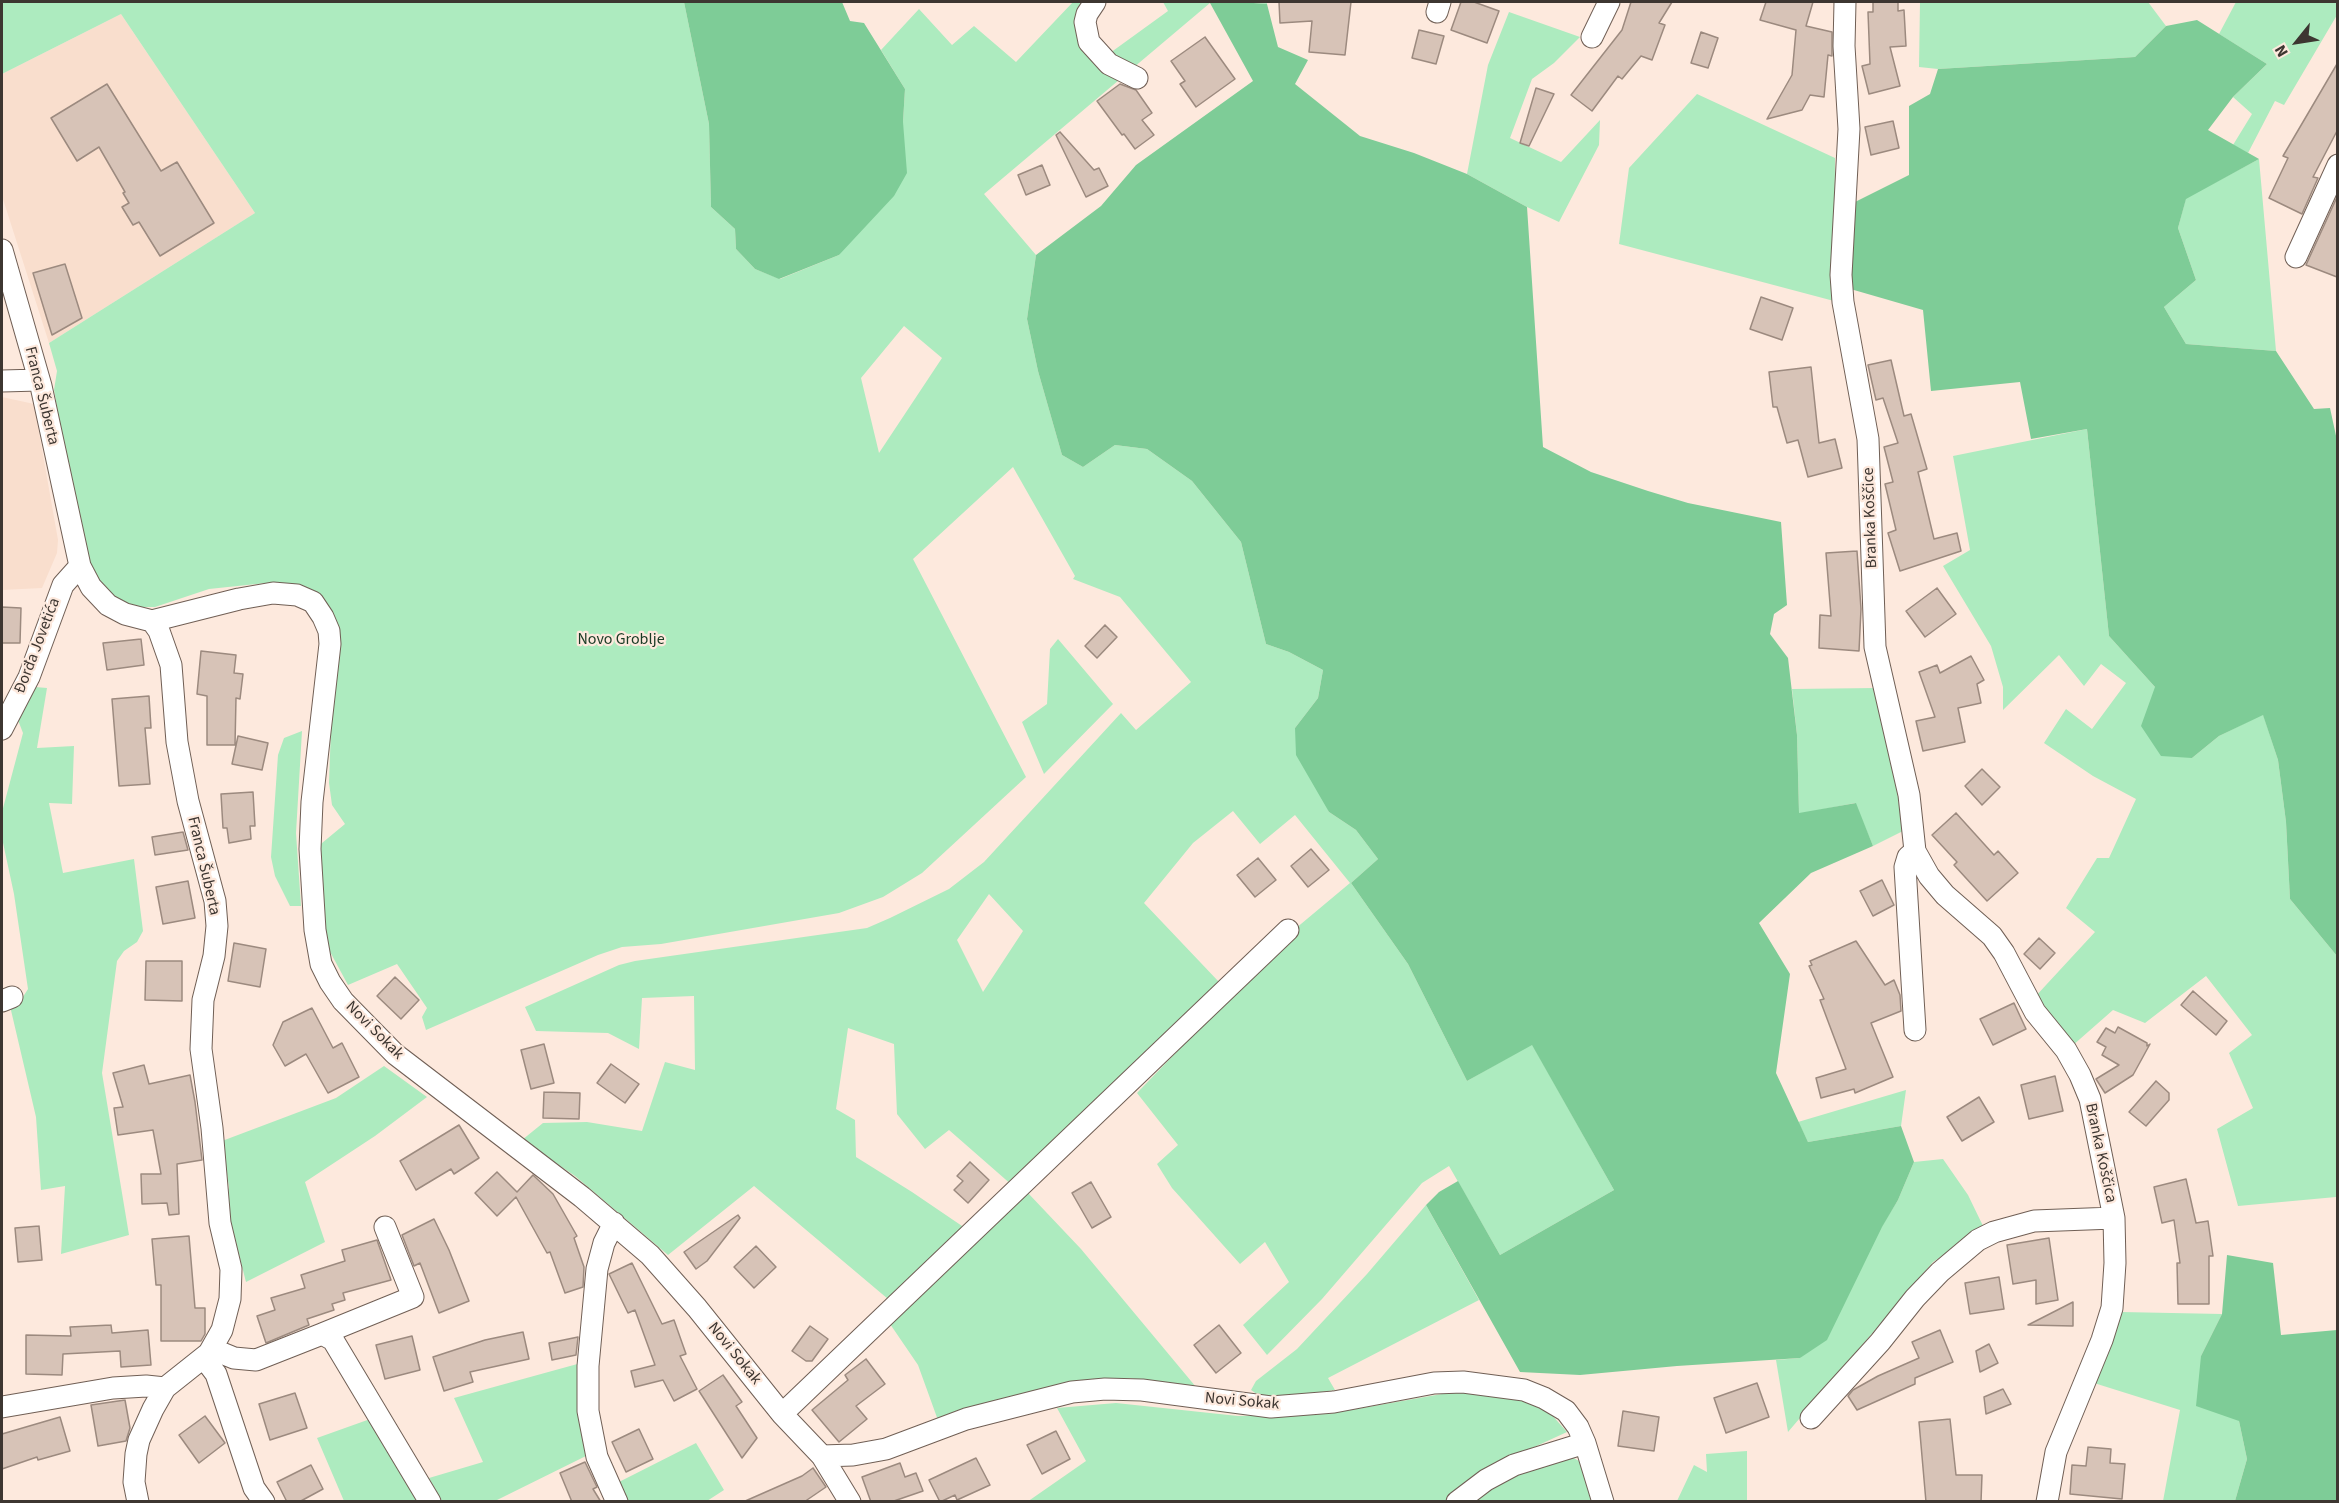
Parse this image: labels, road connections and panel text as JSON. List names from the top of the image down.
{
  "streets": {
    "street": [
      "Franca Šuberta",
      "Branka Koščice",
      "Đorđa Jovetića",
      "Novi Sokak",
      "Branka Koščica"
    ]
  },
  "crossings": [
    ["Franca Šuberta", "Đorđa Jovetića"],
    ["Franca Šuberta", "Novi Sokak"],
    ["Branka Koščice", "Branka Koščica"]
  ],
  "parks": ["Novo Groblje"],
  "north": "bottom left"
}
